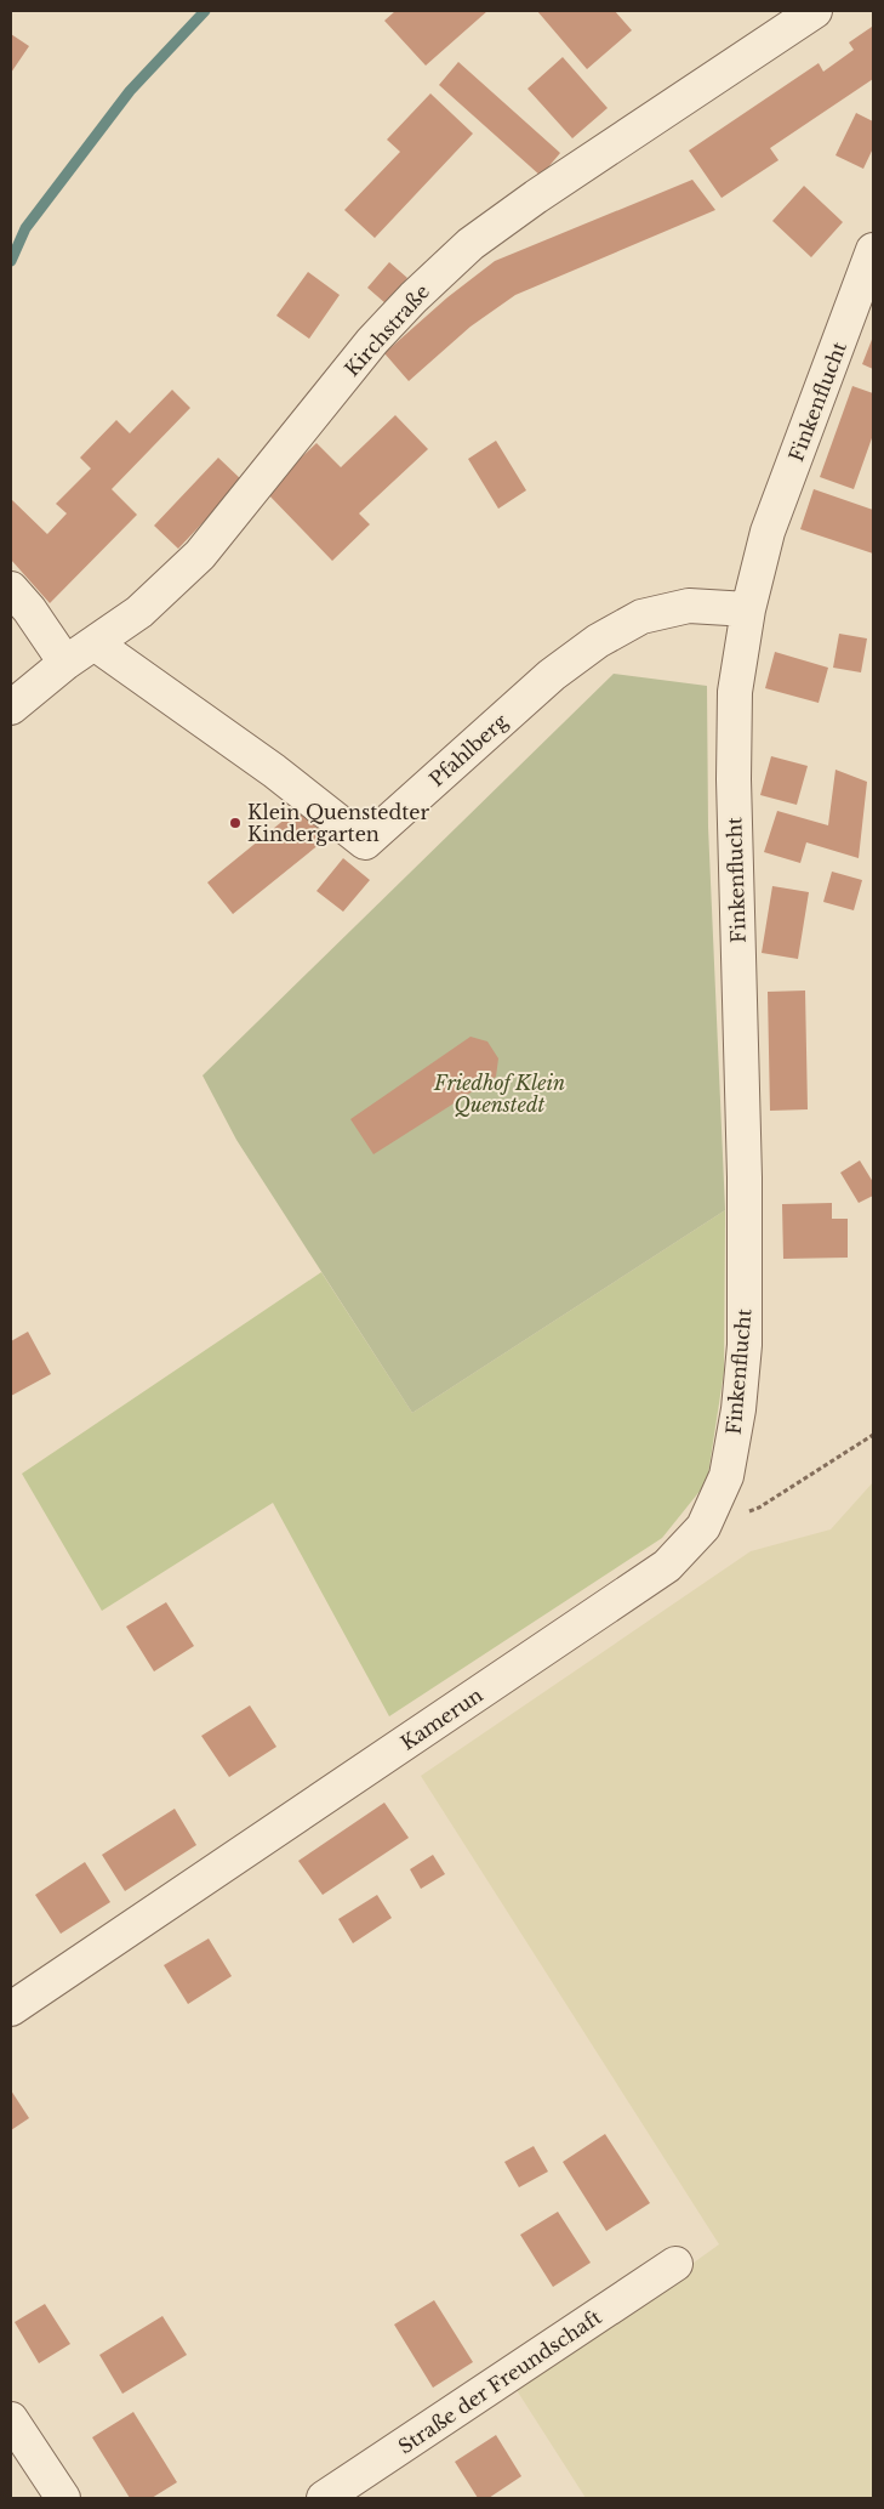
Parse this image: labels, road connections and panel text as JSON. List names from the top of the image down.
{
  "streets": {
    "street": [
      "Kirchstraße",
      "Finkenflucht",
      "Pfahlberg",
      "Kamerun",
      "Straße der Freundschaft"
    ]
  },
  "crossings": [
    ["Kirchstraße", "Pfahlberg"],
    ["Finkenflucht", "Pfahlberg"],
    ["Finkenflucht", "Kamerun"]
  ],
  "parks": ["Friedhof Klein Quenstedt"],
  "places": ["Klein Quenstedter Kindergarten"]
}
